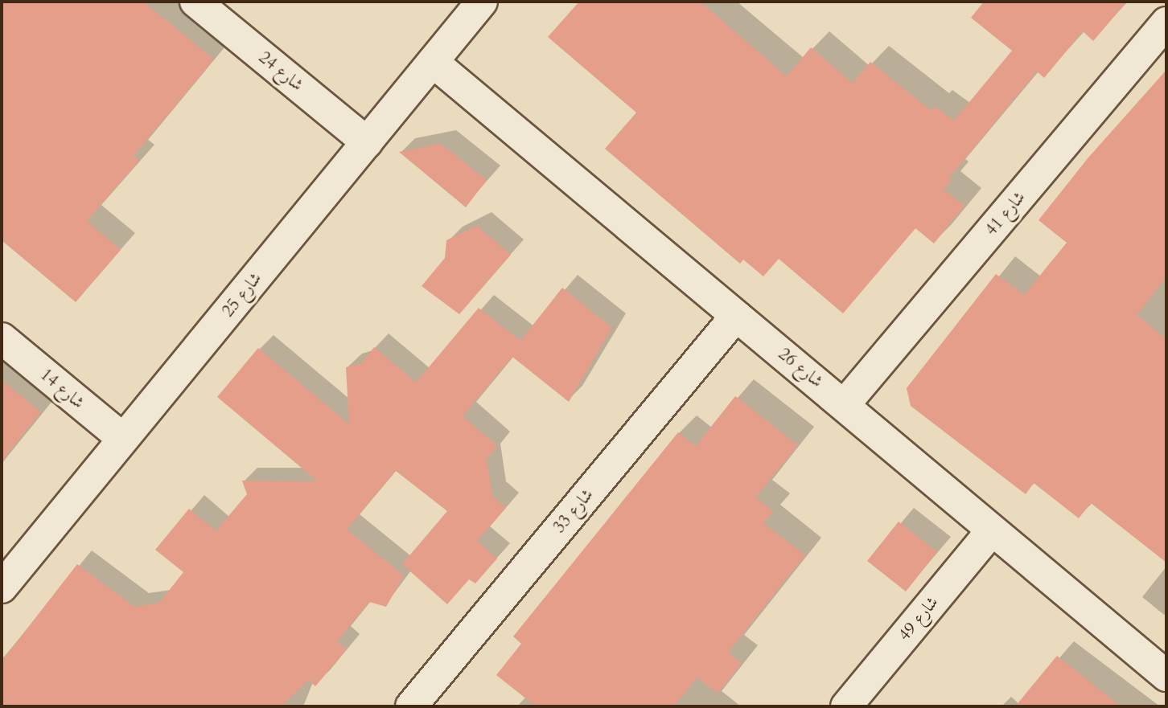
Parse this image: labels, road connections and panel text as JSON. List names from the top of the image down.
{
  "streets": {
    "street": [
      "شارع 24",
      "شارع 41",
      "شارع 25",
      "شارع 26",
      "شارع 14",
      "شارع 33",
      "شارع 49"
    ]
  },
  "crossings": [
    ["شارع 24", "شارع 25"],
    ["شارع 41", "شارع 26"],
    ["شارع 25", "شارع 26"],
    ["شارع 25", "شارع 14"],
    ["شارع 26", "شارع 33"],
    ["شارع 26", "شارع 49"]
  ]
}
